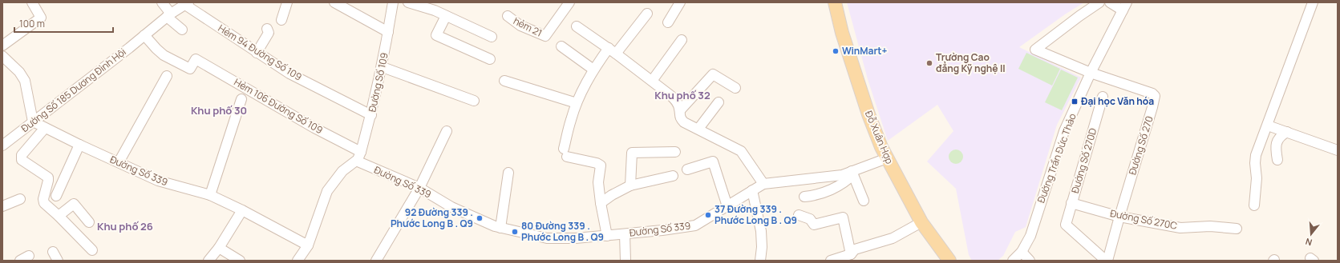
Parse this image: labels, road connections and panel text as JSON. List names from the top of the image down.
{
  "streets": {
    "main road": ["Đỗ Xuân Hợp"],
    "street": [
      "hẻm 21",
      "Hẻm 94 Đường Số 109",
      "Đường Số 109",
      "Đường Số 185 Dương Đình Hội",
      "Hẻm 106 Đường Số 109",
      "Đường Số 270",
      "Đường Trần Đức Thảo",
      "Đường Số 270D",
      "Đường Số 339",
      "Đường Số 270C"
    ]
  },
  "crossings": [
    ["Hẻm 94 Đường Số 109", "Đường Số 109"],
    ["Hẻm 94 Đường Số 109", "Đường Số 185 Dương Đình Hội"],
    ["Đường Số 109", "Hẻm 106 Đường Số 109"],
    ["Đường Số 109", "Đường Số 339"],
    ["Đường Số 185 Dương Đình Hội", "Hẻm 106 Đường Số 109"],
    ["Đường Số 185 Dương Đình Hội", "Đường Số 339"],
    ["Đỗ Xuân Hợp", "Đường Số 339"],
    ["Đường Số 270", "Đường Trần Đức Thảo"],
    ["Đường Số 270", "Đường Số 270D"],
    ["Đường Số 270", "Đường Số 270C"],
    ["Đường Số 270D", "Đường Số 270C"]
  ],
  "districts": ["Khu phố 32", "Khu phố 30", "Khu phố 26"],
  "places": {
    "other": [
      "WinMart+",
      "Trường Cao đẳng Kỹ nghệ II",
      "37 Đường 339 . Phước Long B . Q9",
      "92 Đường 339 . Phước Long B . Q9",
      "80 Đường 339 . Phước Long B . Q9"
    ],
    "transit": ["Đại học Văn hóa"]
  },
  "scale_bar": "100 m",
  "north": "bottom"
}
